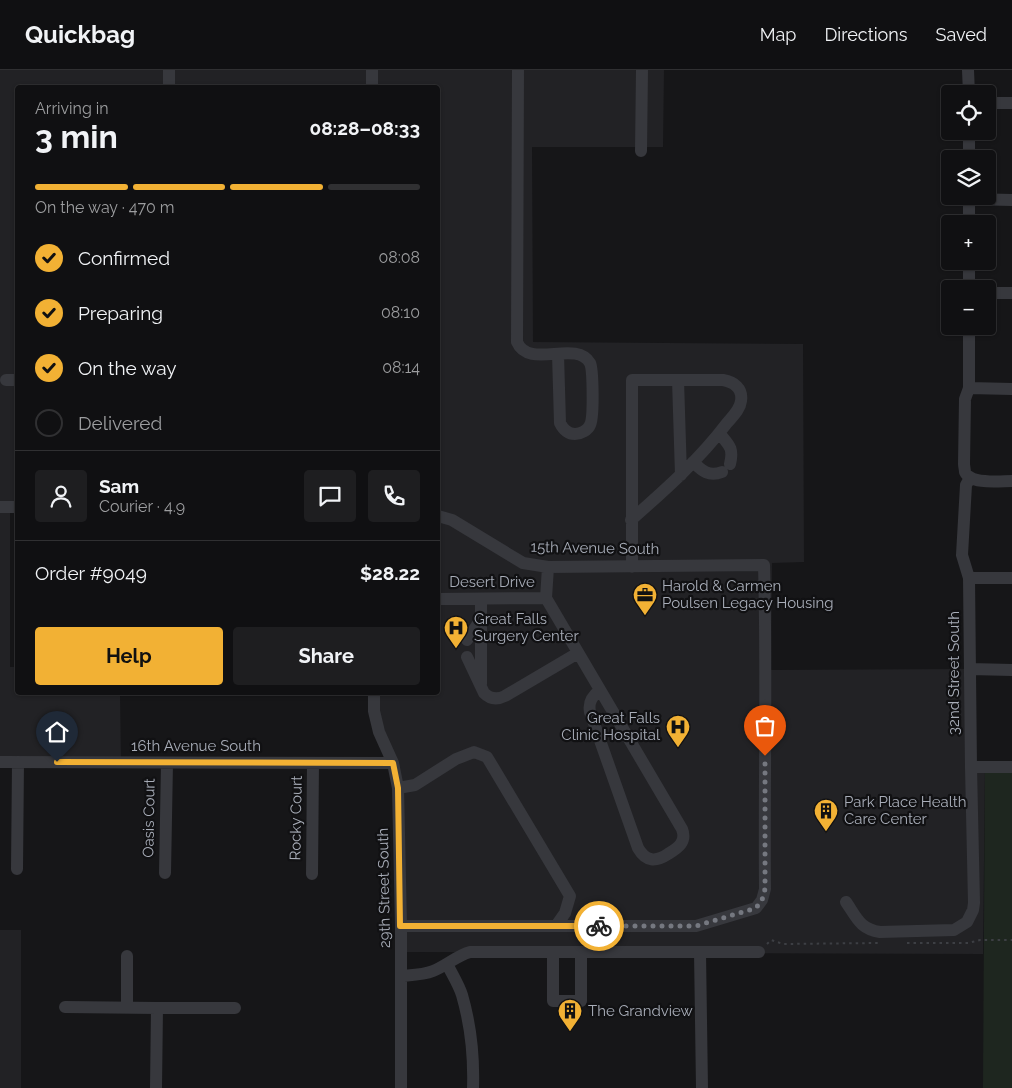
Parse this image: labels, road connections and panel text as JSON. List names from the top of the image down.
{
  "streets": {
    "street": [
      "15th Avenue South",
      "Desert Drive",
      "32nd Street South",
      "16th Avenue South",
      "Oasis Court",
      "Rocky Court",
      "29th Street South"
    ]
  },
  "crossings": [
    ["16th Avenue South", "Oasis Court"],
    ["16th Avenue South", "Rocky Court"],
    ["16th Avenue South", "29th Street South"]
  ],
  "places": {
    "office": ["Harold & Carmen Poulsen Legacy Housing"],
    "hospital": ["Great Falls Surgery Center", "Great Falls Clinic Hospital"],
    "building": ["Park Place Health Care Center", "The Grandview"]
  },
  "page": {
    "header": "Quickbag",
    "nav": ["Map", "Directions", "Saved"],
    "map_buttons": ["+", "−"],
    "heading": ["3 min", "Arriving in", "08:28–08:33"],
    "panel": [
      "Sam",
      "Courier · 4.9",
      "Order #9049",
      "$28.22"
    ],
    "bar": "On the way · 470 m",
    "list": [
      ["Confirmed", "08:08"],
      ["Preparing", "08:10"],
      ["On the way", "08:14"],
      "Delivered"
    ],
    "buttons": ["Help", "Share"]
  }
}
